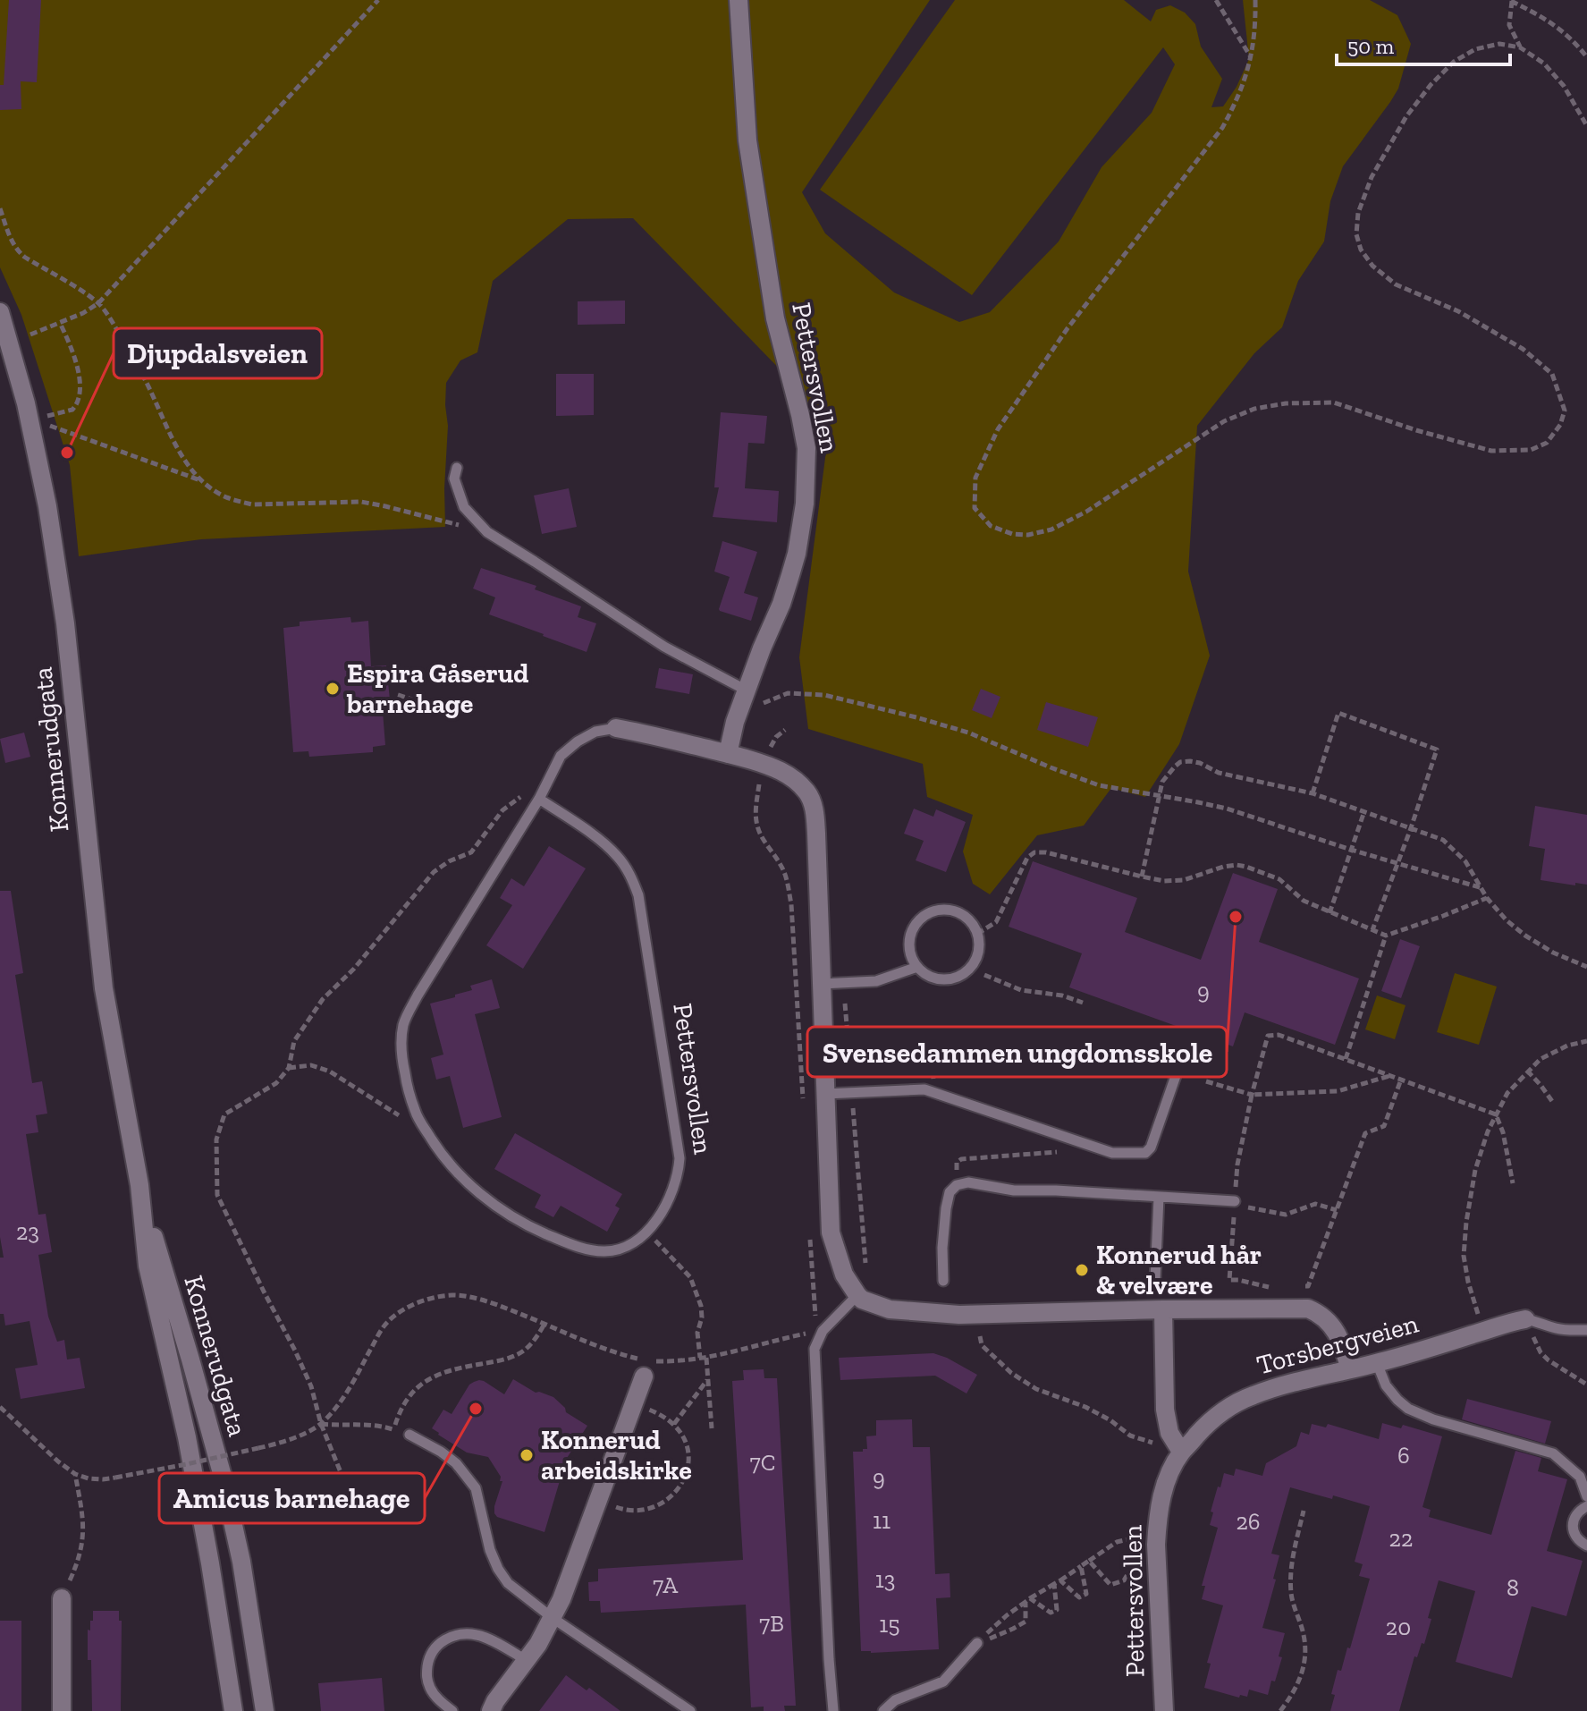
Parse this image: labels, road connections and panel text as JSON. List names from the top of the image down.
{
  "streets": {
    "street": ["Pettersvollen", "Konnerudgata", "Torsbergveien"]
  },
  "crossings": [
    ["Pettersvollen", "Torsbergveien"]
  ],
  "places": [
    "Djupdalsveien",
    "Espira Gåserud barnehage",
    "Svensedammen ungdomsskole",
    "Konnerud hår & velvære",
    "Amicus barnehage",
    "Konnerud arbeidskirke"
  ],
  "house_numbers": [
    "9",
    "23",
    "6",
    "7C",
    "9",
    "11",
    "26",
    "22",
    "13",
    "7A",
    "8",
    "7B",
    "15",
    "20"
  ],
  "scale_bar": "50 m"
}
